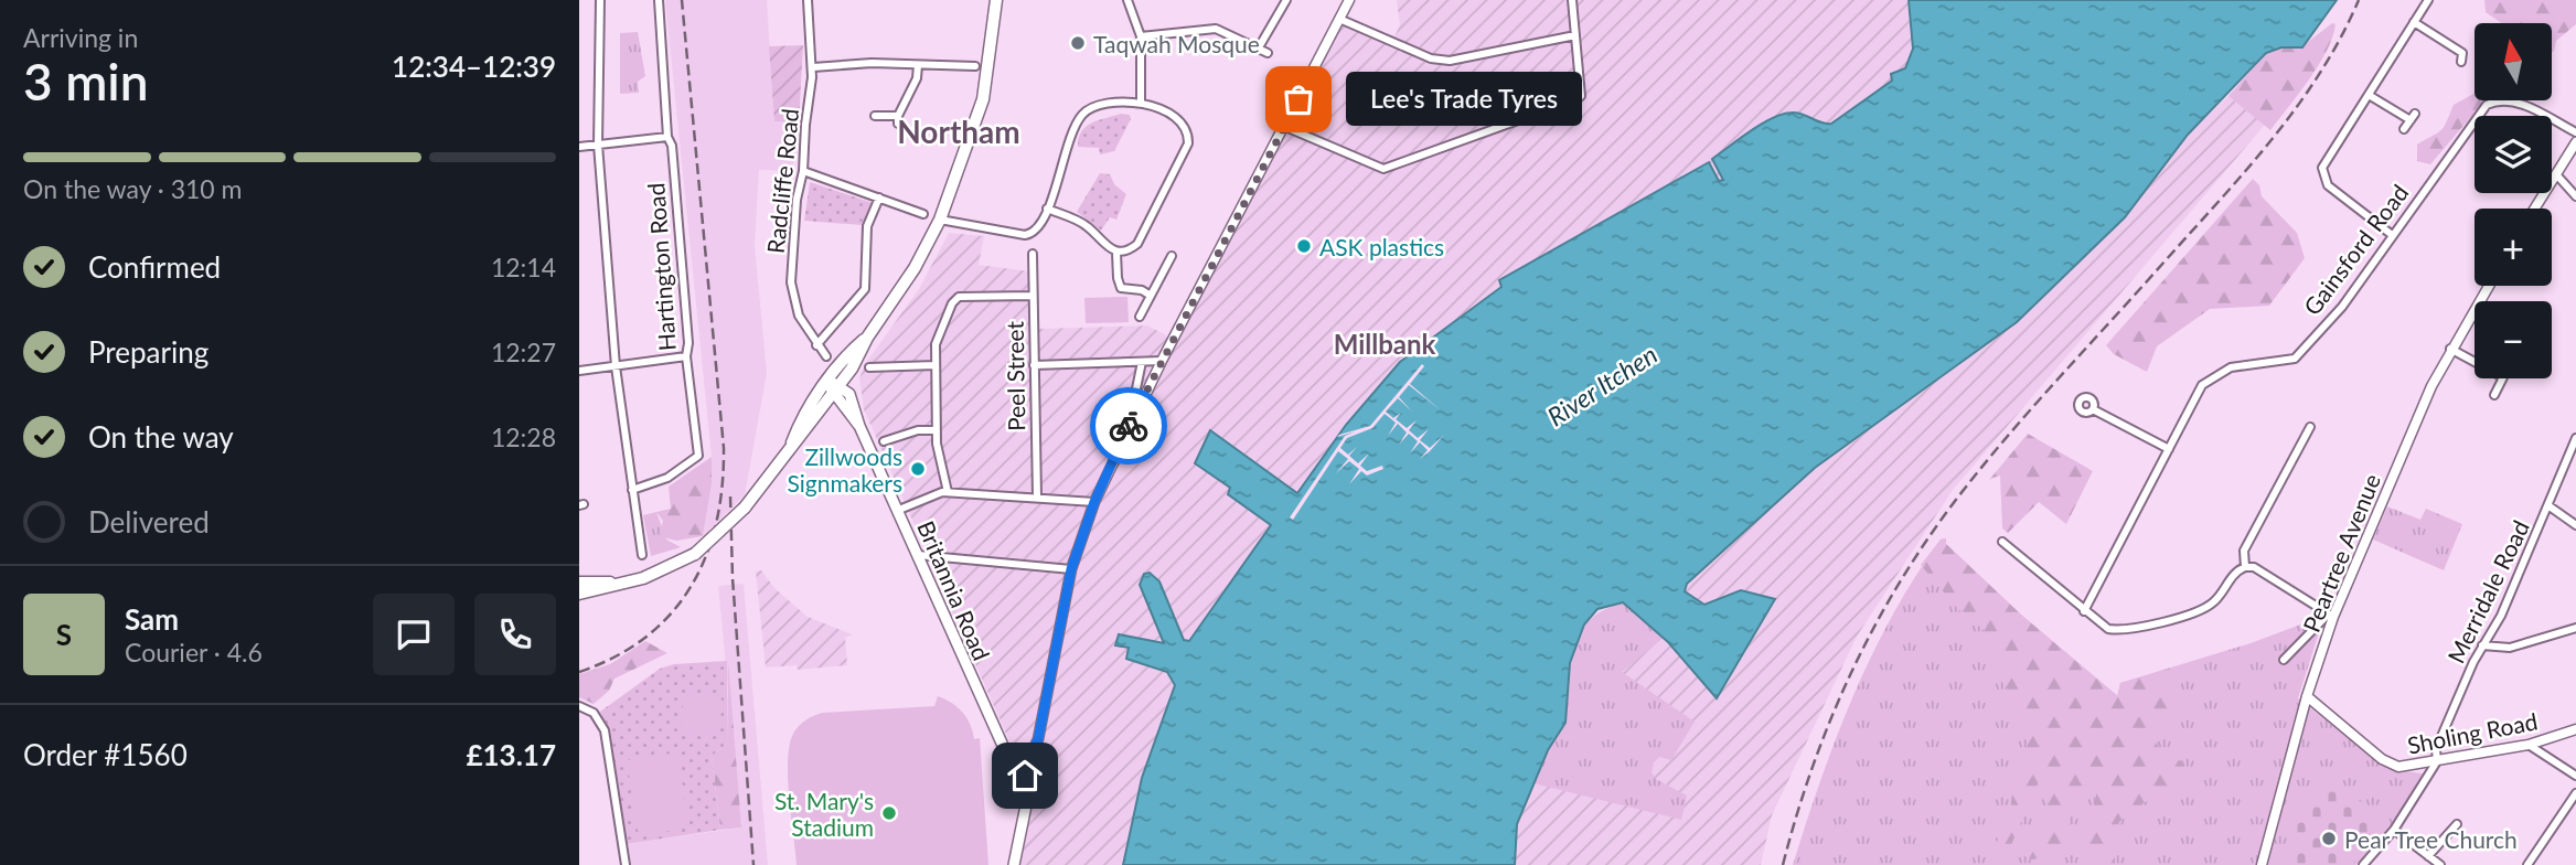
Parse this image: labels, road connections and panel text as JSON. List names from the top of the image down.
{
  "streets": {
    "main road": ["Britannia Road"],
    "street": [
      "Radcliffe Road",
      "Gainsford Road",
      "Hartington Road",
      "Peel Street",
      "Peartree Avenue",
      "Merridale Road",
      "Sholing Road"
    ]
  },
  "crossings": [
    ["Peartree Avenue", "Sholing Road"],
    ["Merridale Road", "Sholing Road"]
  ],
  "districts": ["Northam", "Millbank"],
  "water": ["River Itchen"],
  "places": [
    "Taqwah Mosque",
    "Lee's Trade Tyres",
    "ASK plastics",
    "Zillwoods Signmakers",
    "St. Mary's Stadium",
    "Pear Tree Church"
  ],
  "north": "top",
  "page": {
    "heading": ["3 min", "Arriving in", "12:34–12:39"],
    "panel": [
      "Sam",
      "Courier · 4.6",
      "Order #1560",
      "£13.17"
    ],
    "map_buttons": ["+", "−"],
    "bubble": "Lee's Trade Tyres",
    "bar": "On the way · 310 m",
    "list": [
      ["Confirmed", "12:14"],
      ["Preparing", "12:27"],
      ["On the way", "12:28"],
      "Delivered"
    ],
    "round": "S"
  }
}
